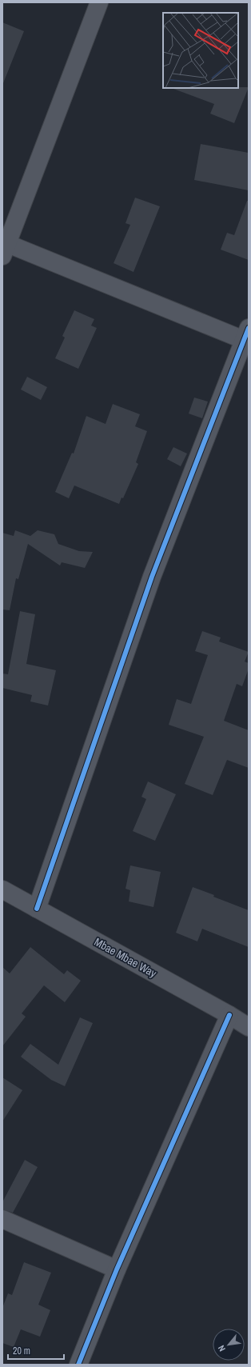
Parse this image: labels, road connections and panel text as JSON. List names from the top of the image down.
{
  "streets": {
    "street": ["Mbae Mbae Way"]
  },
  "scale_bar": "20 m",
  "north": "bottom left"
}
